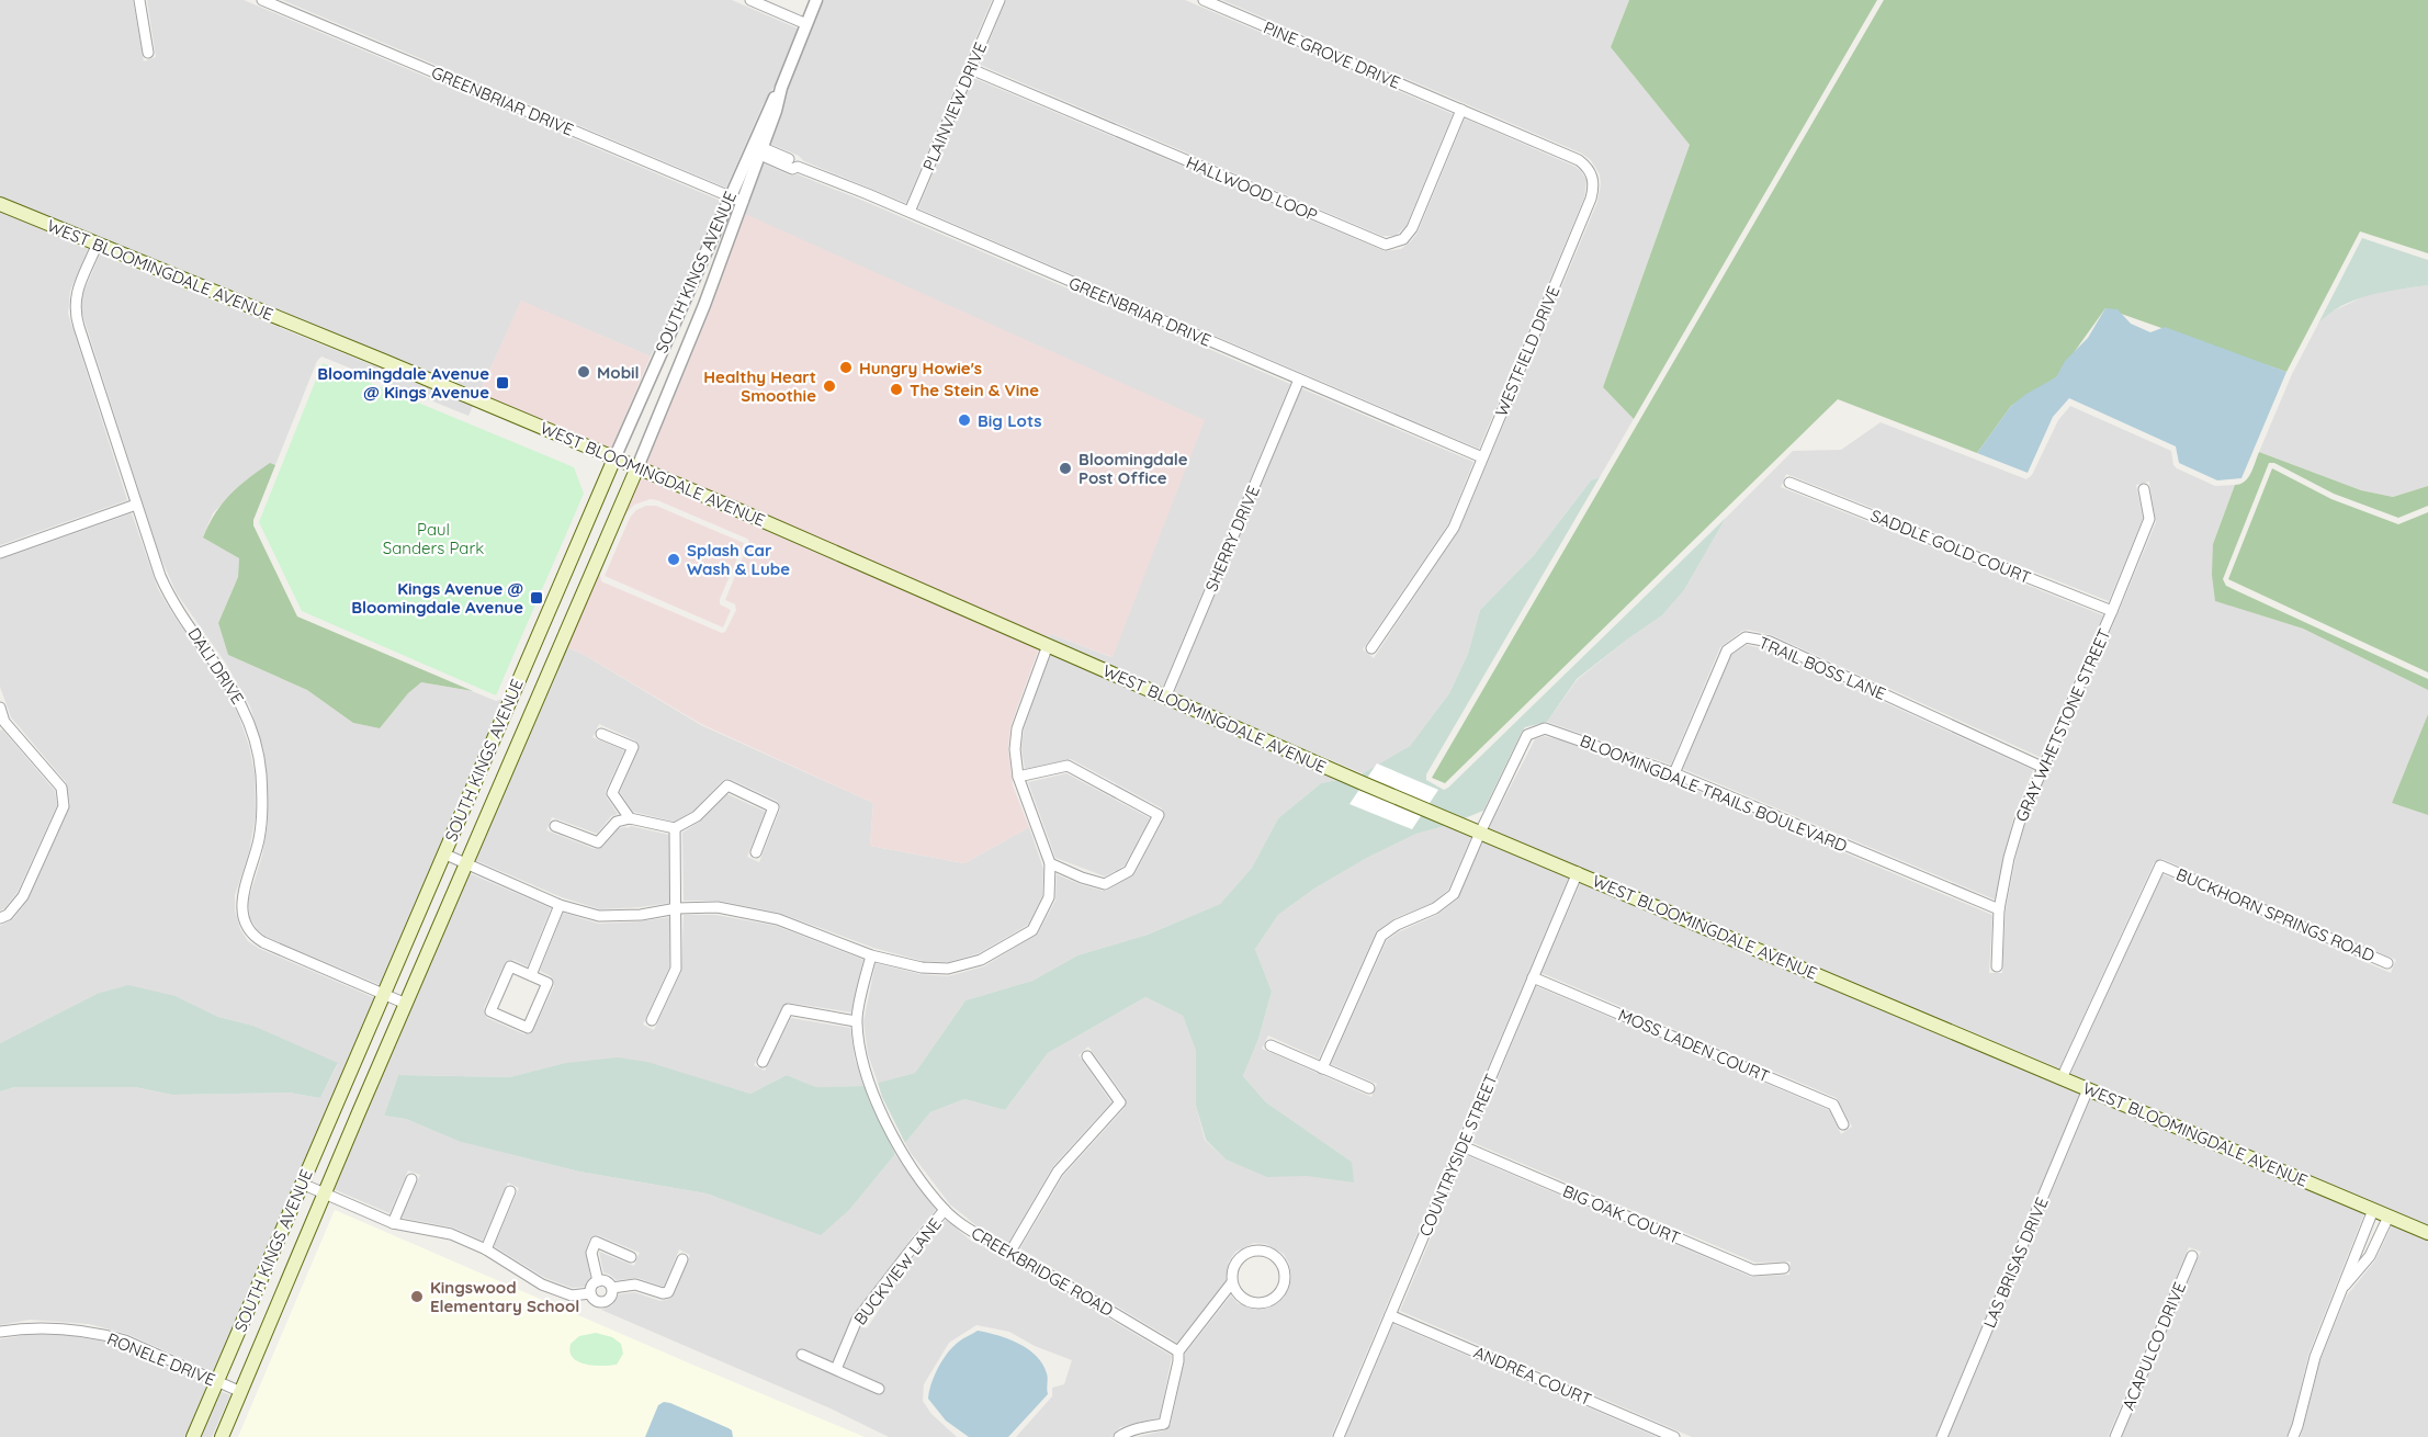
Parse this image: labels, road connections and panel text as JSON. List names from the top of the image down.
{
  "streets": {
    "main road": ["WEST BLOOMINGDALE AVENUE", "SOUTH KINGS AVENUE"],
    "street": [
      "PINE GROVE DRIVE",
      "GREENBRIAR DRIVE",
      "PLAINVIEW DRIVE",
      "HALLWOOD LOOP",
      "WESTFIELD DRIVE",
      "SHERRY DRIVE",
      "SADDLE GOLD COURT",
      "DALI DRIVE",
      "TRAIL BOSS LANE",
      "GRAY WHETSTONE STREET",
      "BLOOMINGDALE TRAILS BOULEVARD",
      "BUCKHORN SPRINGS ROAD",
      "MOSS LADEN COURT",
      "COUNTRYSIDE STREET",
      "BIG OAK COURT",
      "LAS BRISAS DRIVE",
      "BUCKVIEW LANE",
      "CREEKBRIDGE ROAD",
      "ACAPULCO DRIVE",
      "RONELE DRIVE",
      "ANDREA COURT"
    ]
  },
  "crossings": [
    ["PINE GROVE DRIVE", "HALLWOOD LOOP"],
    ["PINE GROVE DRIVE", "WESTFIELD DRIVE"],
    ["GREENBRIAR DRIVE", "PLAINVIEW DRIVE"],
    ["GREENBRIAR DRIVE", "SOUTH KINGS AVENUE"],
    ["GREENBRIAR DRIVE", "WESTFIELD DRIVE"],
    ["GREENBRIAR DRIVE", "SHERRY DRIVE"],
    ["PLAINVIEW DRIVE", "HALLWOOD LOOP"],
    ["HALLWOOD LOOP", "WESTFIELD DRIVE"],
    ["WEST BLOOMINGDALE AVENUE", "SOUTH KINGS AVENUE"],
    ["WEST BLOOMINGDALE AVENUE", "SHERRY DRIVE"],
    ["WEST BLOOMINGDALE AVENUE", "DALI DRIVE"],
    ["WEST BLOOMINGDALE AVENUE", "BLOOMINGDALE TRAILS BOULEVARD"],
    ["WEST BLOOMINGDALE AVENUE", "BUCKHORN SPRINGS ROAD"],
    ["WEST BLOOMINGDALE AVENUE", "COUNTRYSIDE STREET"],
    ["WEST BLOOMINGDALE AVENUE", "LAS BRISAS DRIVE"],
    ["SOUTH KINGS AVENUE", "DALI DRIVE"],
    ["SOUTH KINGS AVENUE", "RONELE DRIVE"],
    ["SADDLE GOLD COURT", "GRAY WHETSTONE STREET"],
    ["TRAIL BOSS LANE", "GRAY WHETSTONE STREET"],
    ["TRAIL BOSS LANE", "BLOOMINGDALE TRAILS BOULEVARD"],
    ["GRAY WHETSTONE STREET", "BLOOMINGDALE TRAILS BOULEVARD"],
    ["MOSS LADEN COURT", "COUNTRYSIDE STREET"],
    ["COUNTRYSIDE STREET", "BIG OAK COURT"],
    ["COUNTRYSIDE STREET", "ANDREA COURT"],
    ["BUCKVIEW LANE", "CREEKBRIDGE ROAD"]
  ],
  "parks": ["Paul Sanders Park"],
  "places": {
    "other": [
      "Hungry Howie's",
      "Mobil",
      "Healthy Heart Smoothie",
      "The Stein & Vine",
      "Big Lots",
      "Bloomingdale Post Office",
      "Splash Car Wash & Lube",
      "Kingswood Elementary School"
    ],
    "transit": ["Bloomingdale Avenue @ Kings Avenue", "Kings Avenue @ Bloomingdale Avenue"]
  }
}
